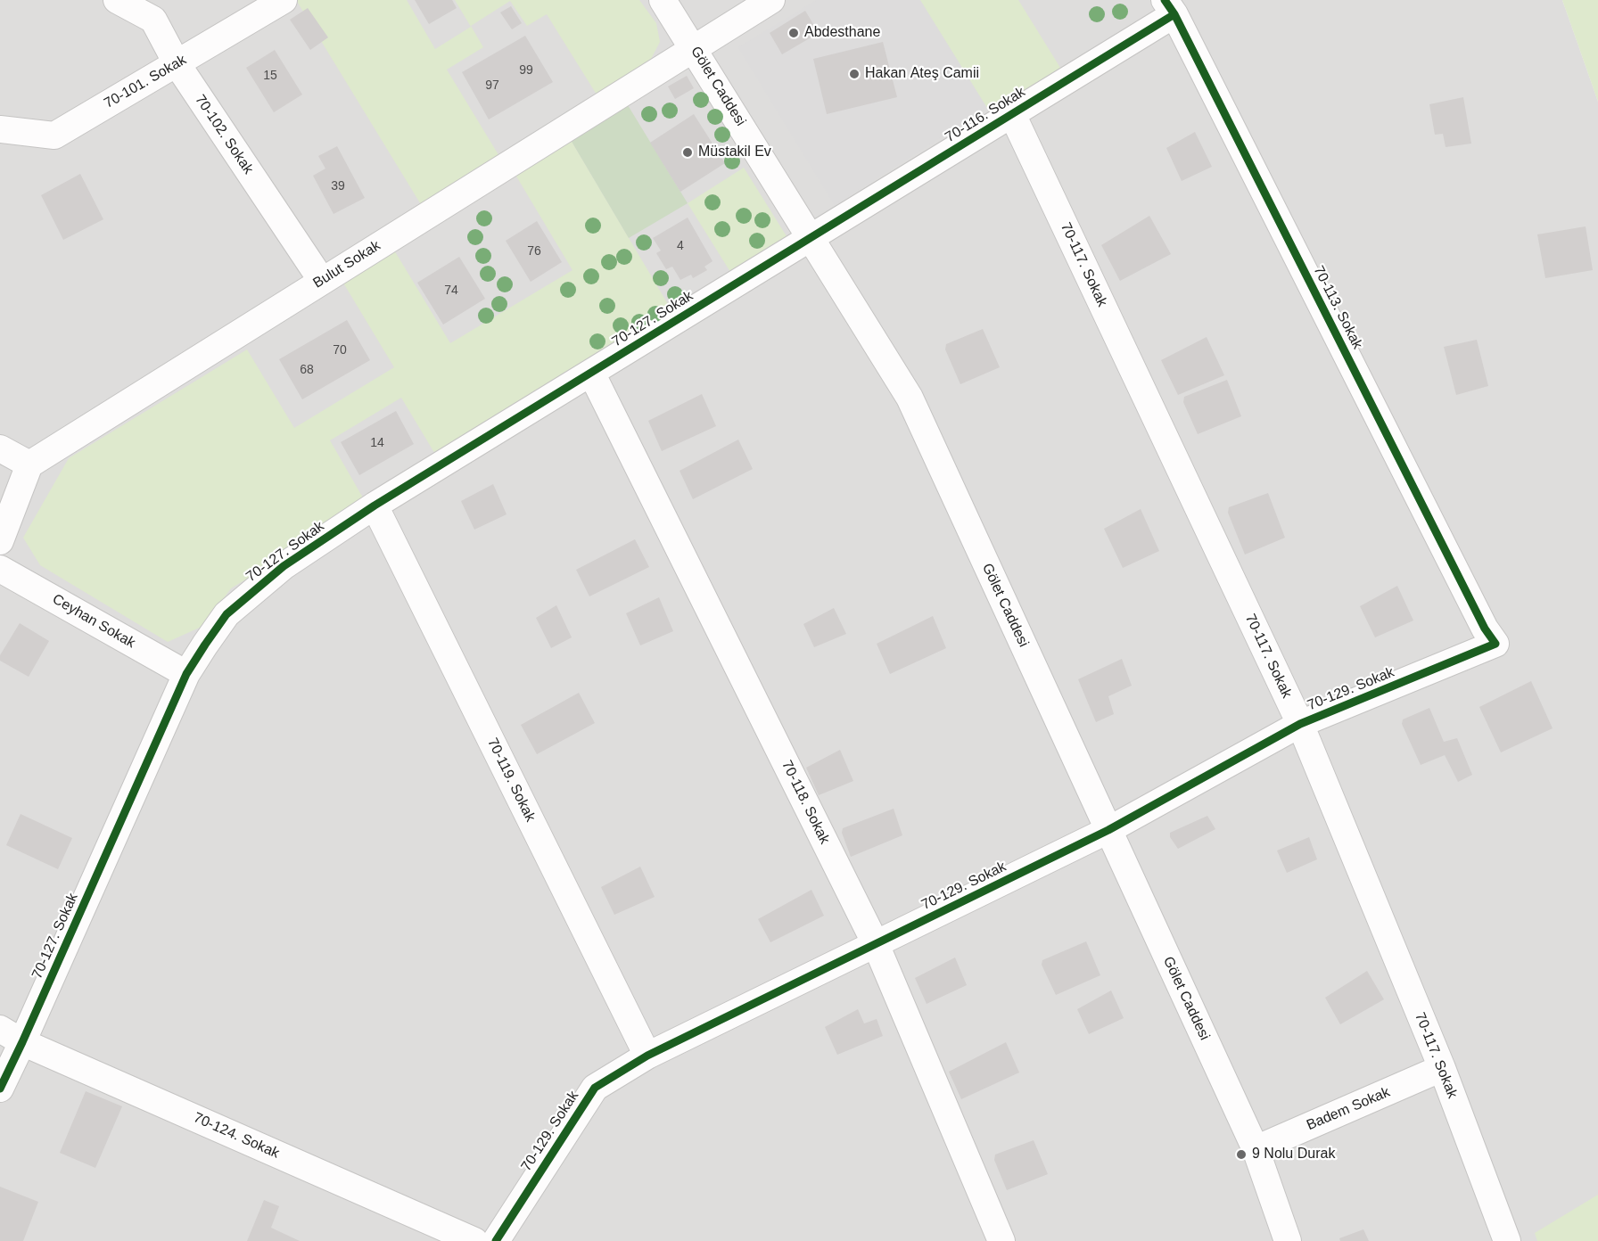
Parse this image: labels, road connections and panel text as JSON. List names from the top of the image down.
{
  "streets": {
    "street": [
      "70-101. Sokak",
      "Gölet Caddesi",
      "70-116. Sokak",
      "70-102. Sokak",
      "Bulut Sokak",
      "70-117. Sokak",
      "70-113. Sokak",
      "70-127. Sokak",
      "Ceyhan Sokak",
      "70-129. Sokak",
      "70-119. Sokak",
      "70-118. Sokak",
      "Badem Sokak",
      "70-124. Sokak"
    ]
  },
  "crossings": [
    ["70-101. Sokak", "70-102. Sokak"],
    ["Gölet Caddesi", "70-116. Sokak"],
    ["Gölet Caddesi", "Bulut Sokak"],
    ["Gölet Caddesi", "70-127. Sokak"],
    ["Gölet Caddesi", "70-129. Sokak"],
    ["Gölet Caddesi", "Badem Sokak"],
    ["70-116. Sokak", "70-117. Sokak"],
    ["70-116. Sokak", "70-113. Sokak"],
    ["70-116. Sokak", "70-127. Sokak"],
    ["70-102. Sokak", "Bulut Sokak"],
    ["70-117. Sokak", "70-129. Sokak"],
    ["70-117. Sokak", "Badem Sokak"],
    ["70-113. Sokak", "70-129. Sokak"],
    ["70-127. Sokak", "Ceyhan Sokak"],
    ["70-127. Sokak", "70-119. Sokak"],
    ["70-127. Sokak", "70-118. Sokak"],
    ["70-127. Sokak", "70-124. Sokak"],
    ["70-129. Sokak", "70-119. Sokak"],
    ["70-129. Sokak", "70-118. Sokak"]
  ],
  "places": [
    "Abdesthane",
    "Hakan Ateş Camii",
    "Müstakil Ev",
    "9 Nolu Durak"
  ],
  "house_numbers": [
    "99",
    "15",
    "97",
    "39",
    "4",
    "76",
    "74",
    "70",
    "68",
    "14"
  ]
}
